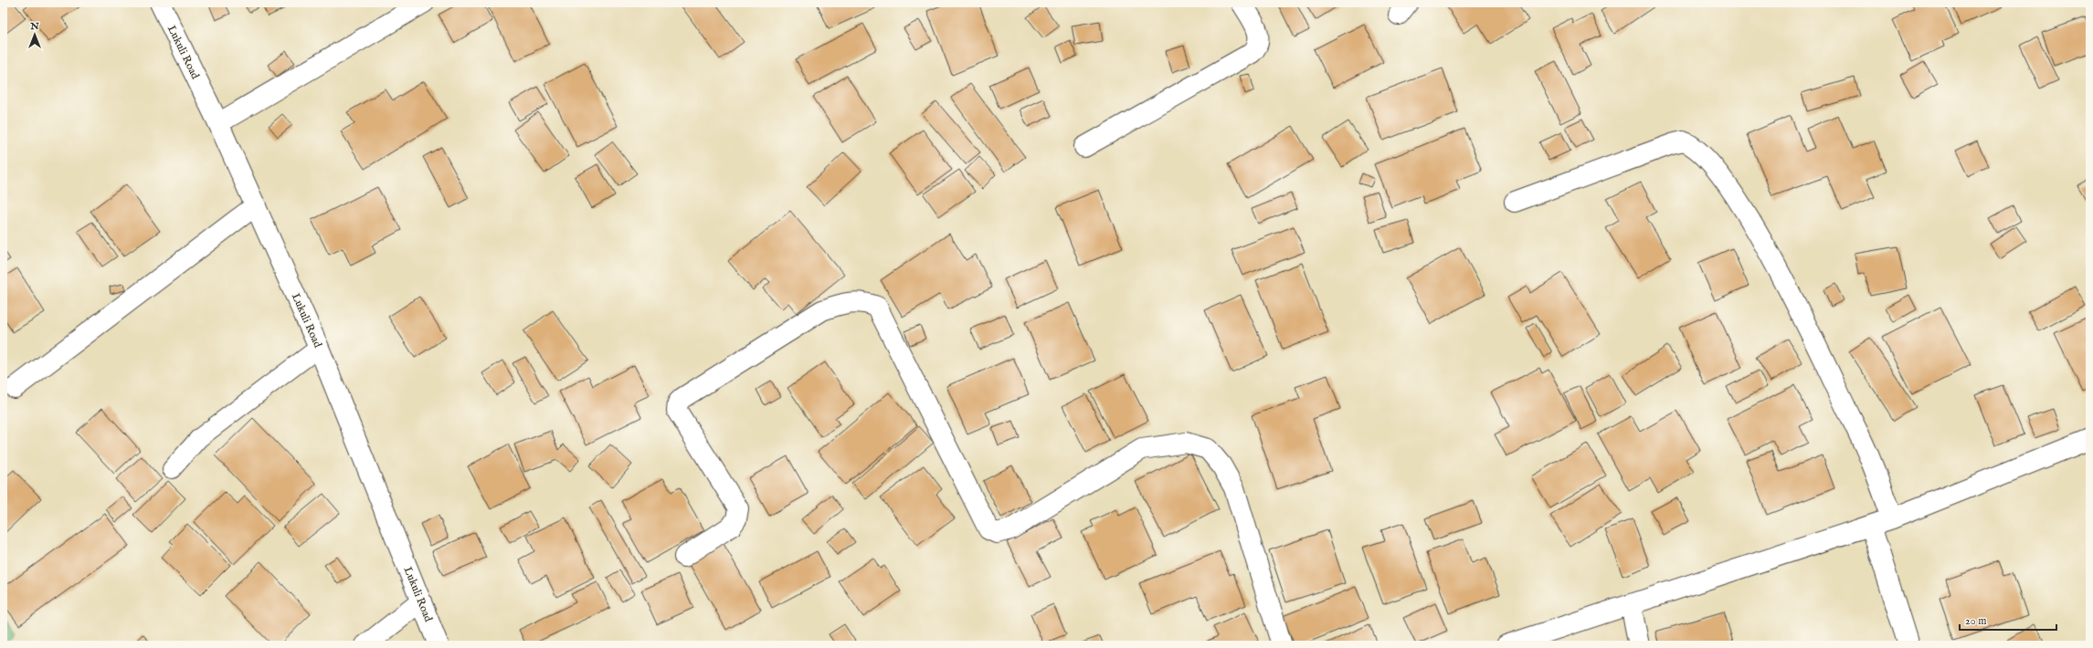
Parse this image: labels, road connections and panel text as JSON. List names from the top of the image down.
{
  "streets": {
    "street": ["Lukuli Road"]
  },
  "scale_bar": "20 m",
  "north": "top"
}
